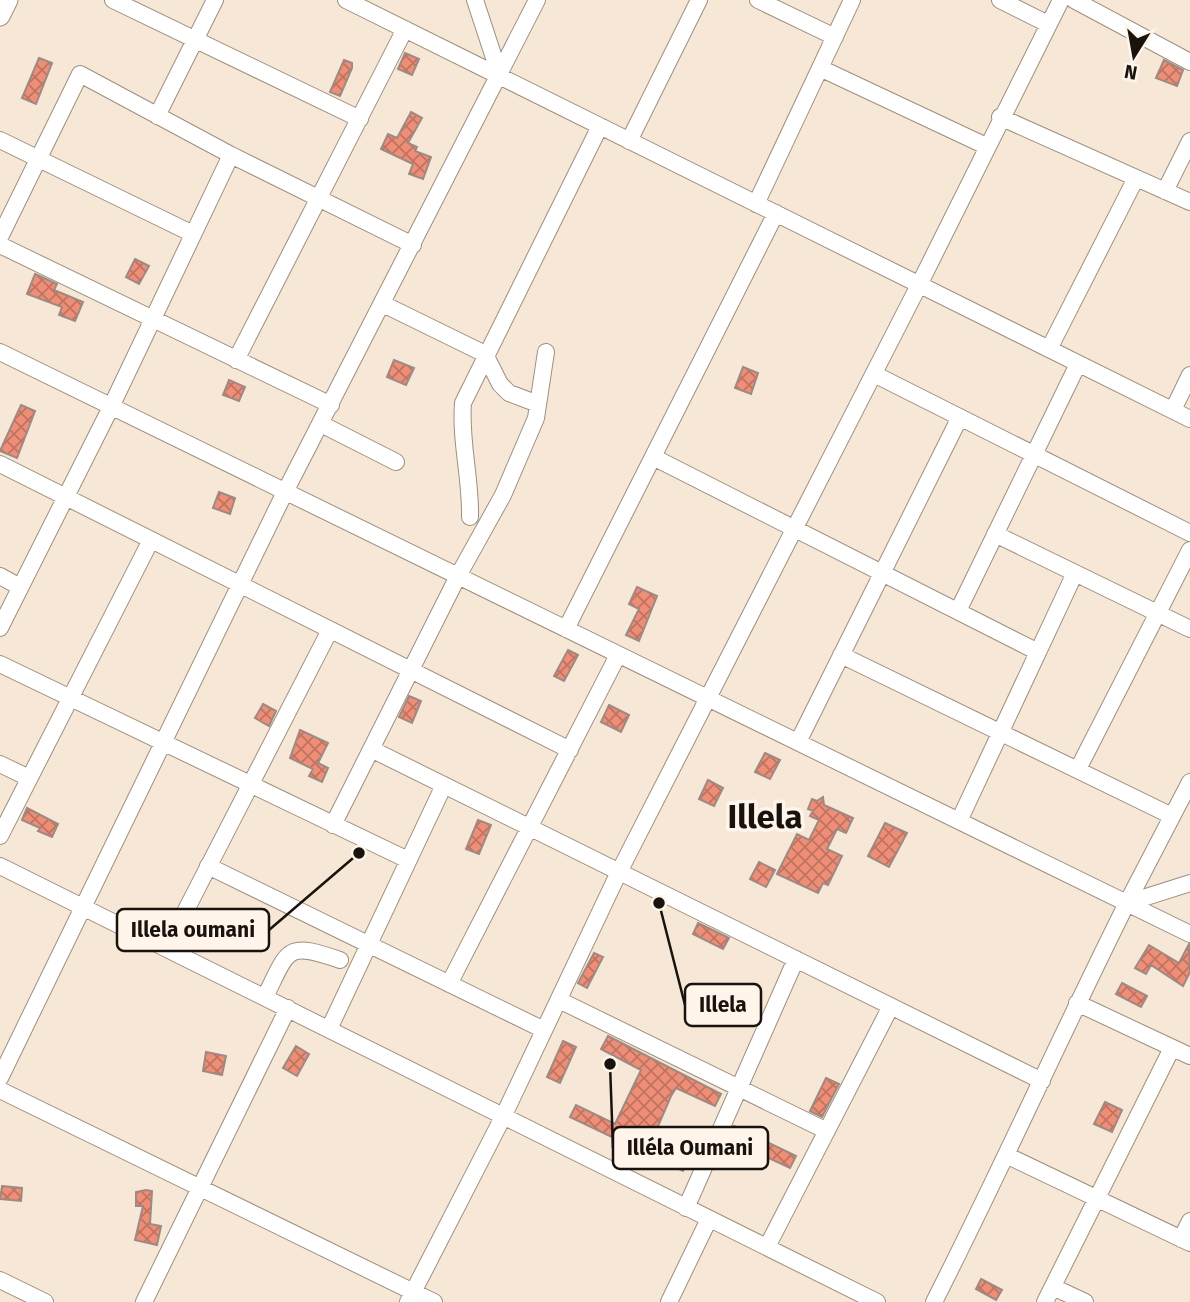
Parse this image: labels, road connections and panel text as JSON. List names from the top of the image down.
{
  "districts": ["Illela"],
  "places": ["Illela oumani", "Illela", "Illéla Oumani"],
  "north": "bottom"
}
